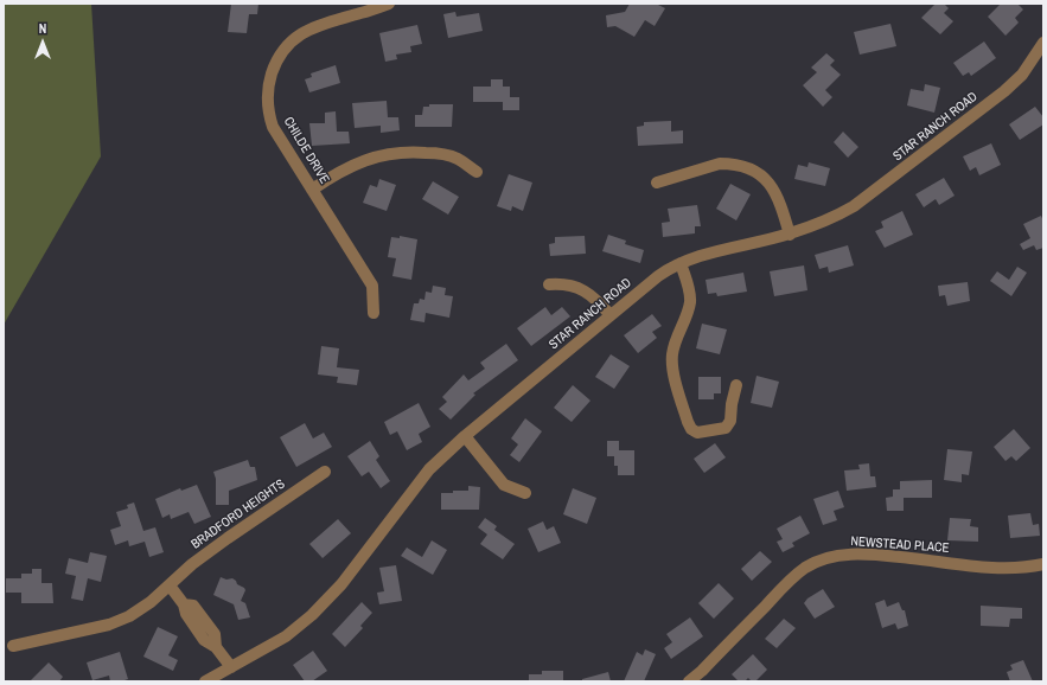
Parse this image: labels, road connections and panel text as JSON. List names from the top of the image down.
{
  "streets": {
    "street": [
      "STAR RANCH ROAD",
      "CHILDE DRIVE",
      "BRADFORD HEIGHTS",
      "NEWSTEAD PLACE"
    ]
  },
  "north": "top"
}
